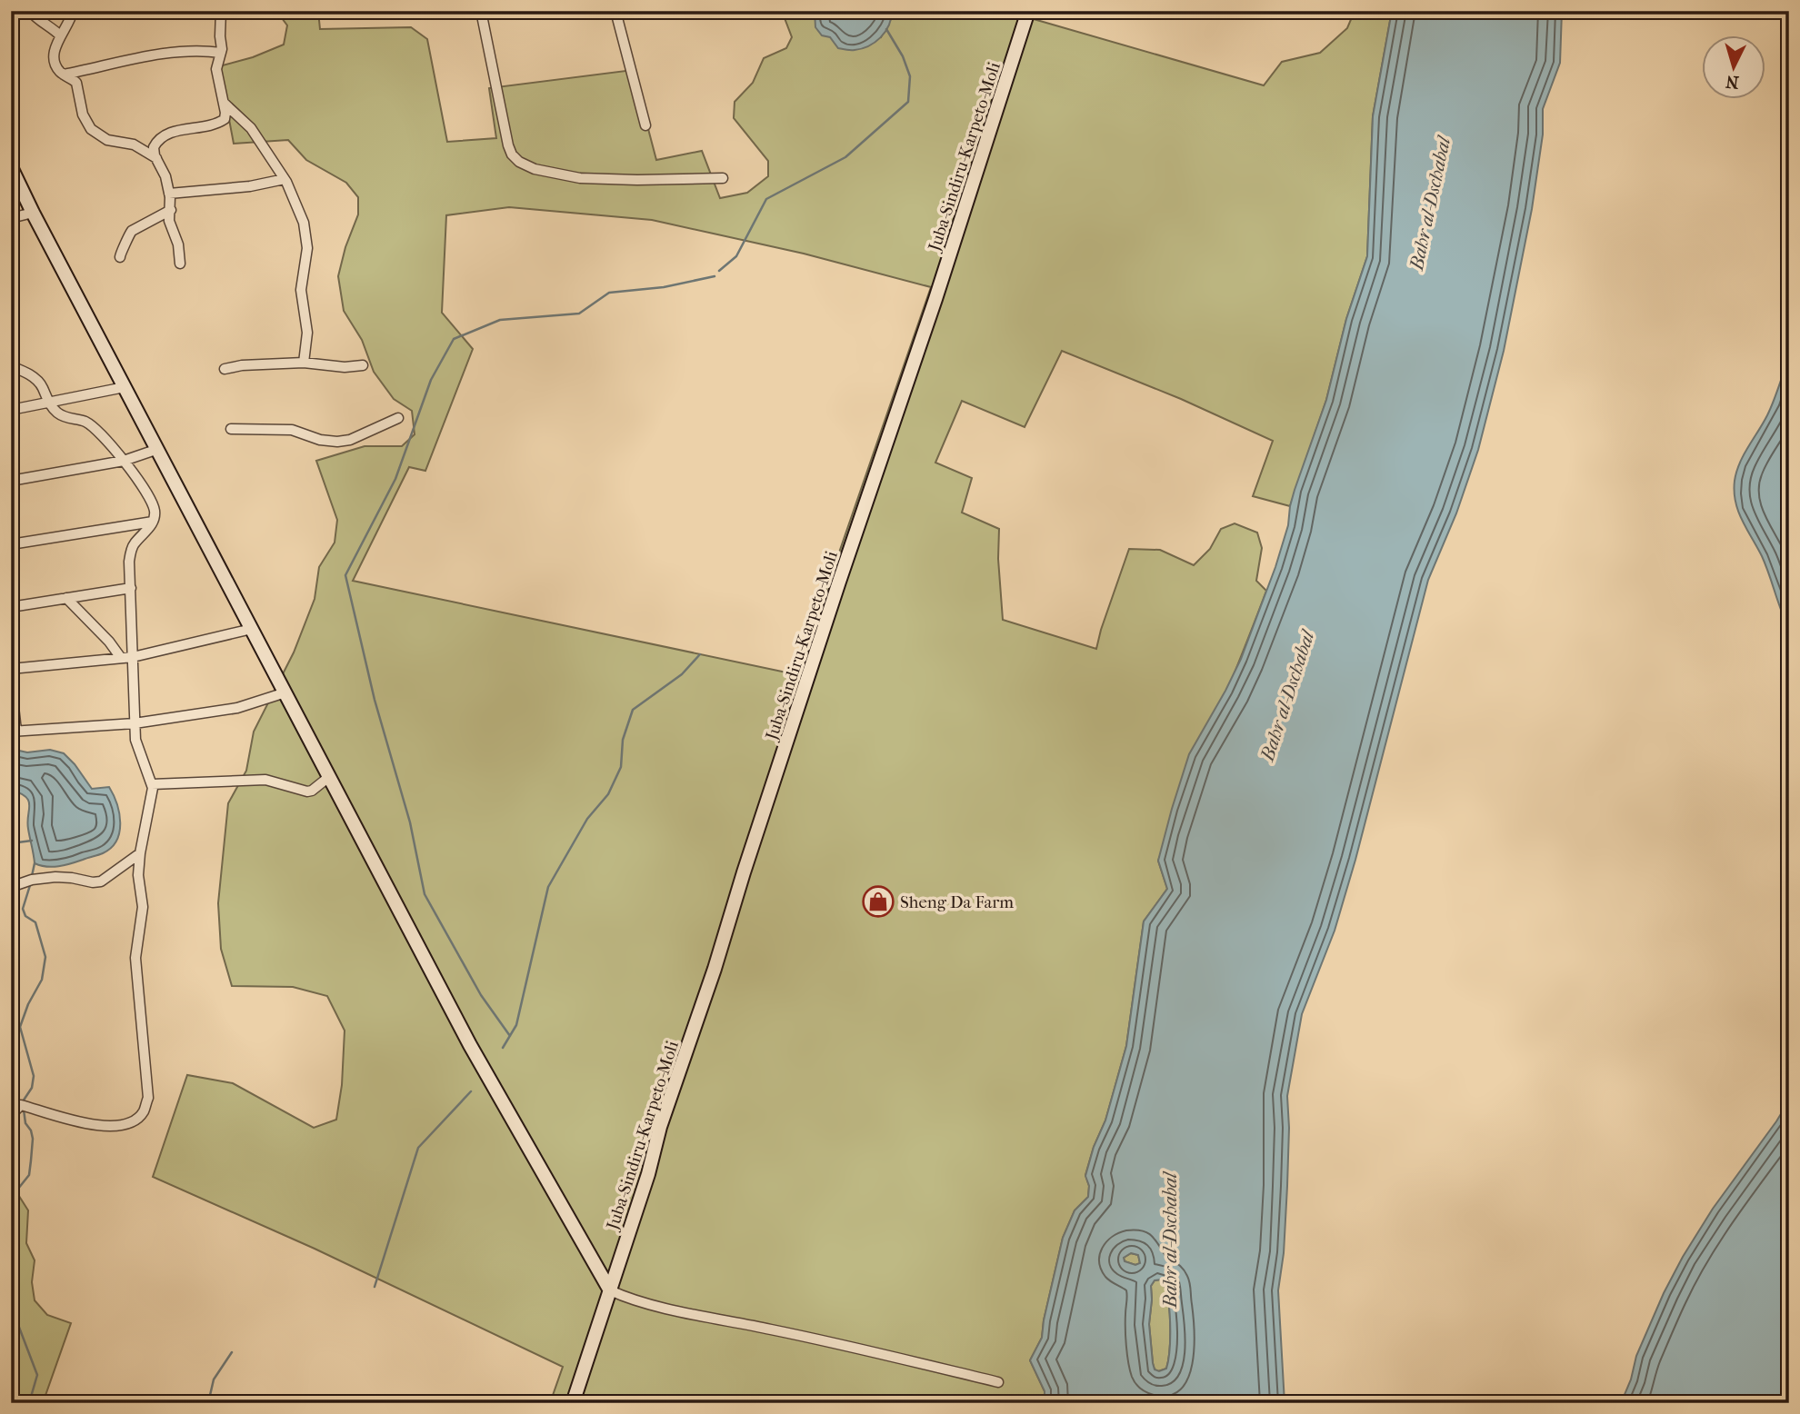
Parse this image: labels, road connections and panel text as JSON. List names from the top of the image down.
{
  "streets": {
    "main road": ["Juba-Sindiru-Karpeto-Moli"]
  },
  "water": ["Bahr al-Dschabal"],
  "places": {
    "shop": ["Sheng Da Farm"]
  },
  "north": "bottom"
}
